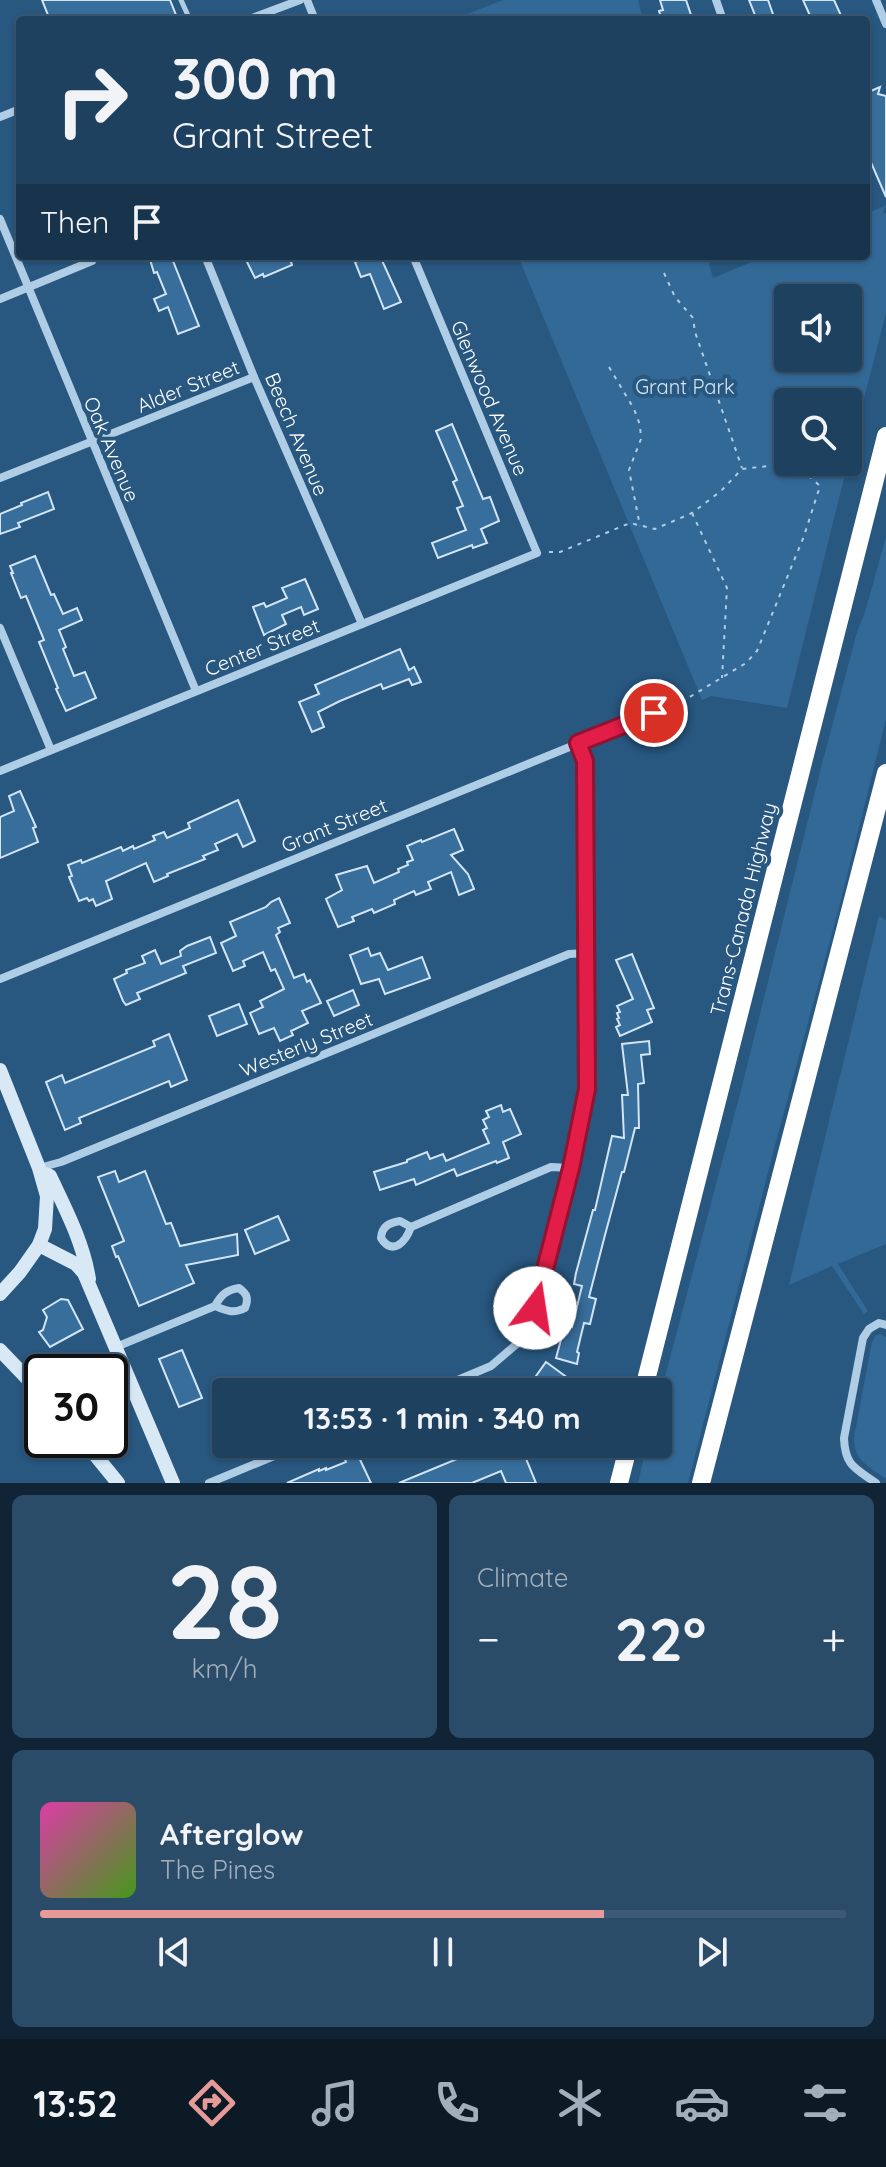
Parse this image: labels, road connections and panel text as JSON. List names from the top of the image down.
{
  "streets": {
    "highway": ["Trans-Canada Highway"],
    "street": [
      "Alder Street",
      "Glenwood Avenue",
      "Beech Avenue",
      "Oak Avenue",
      "Center Street",
      "Grant Street",
      "Westerly Street"
    ]
  },
  "crossings": [
    ["Alder Street", "Beech Avenue"],
    ["Alder Street", "Oak Avenue"],
    ["Glenwood Avenue", "Center Street"],
    ["Beech Avenue", "Center Street"],
    ["Oak Avenue", "Center Street"]
  ],
  "parks": ["Grant Park"],
  "page": {
    "turn": ["300 m", "Grant Street"],
    "then": "Then",
    "limit": "30",
    "trip": "13:53 · 1 min · 340 m",
    "tile": [
      ["28", "km/h"],
      "Climate"
    ],
    "heat": ["−", "22°", "+"],
    "song": ["Afterglow", "The Pines"],
    "tabs": "13:52"
  }
}
